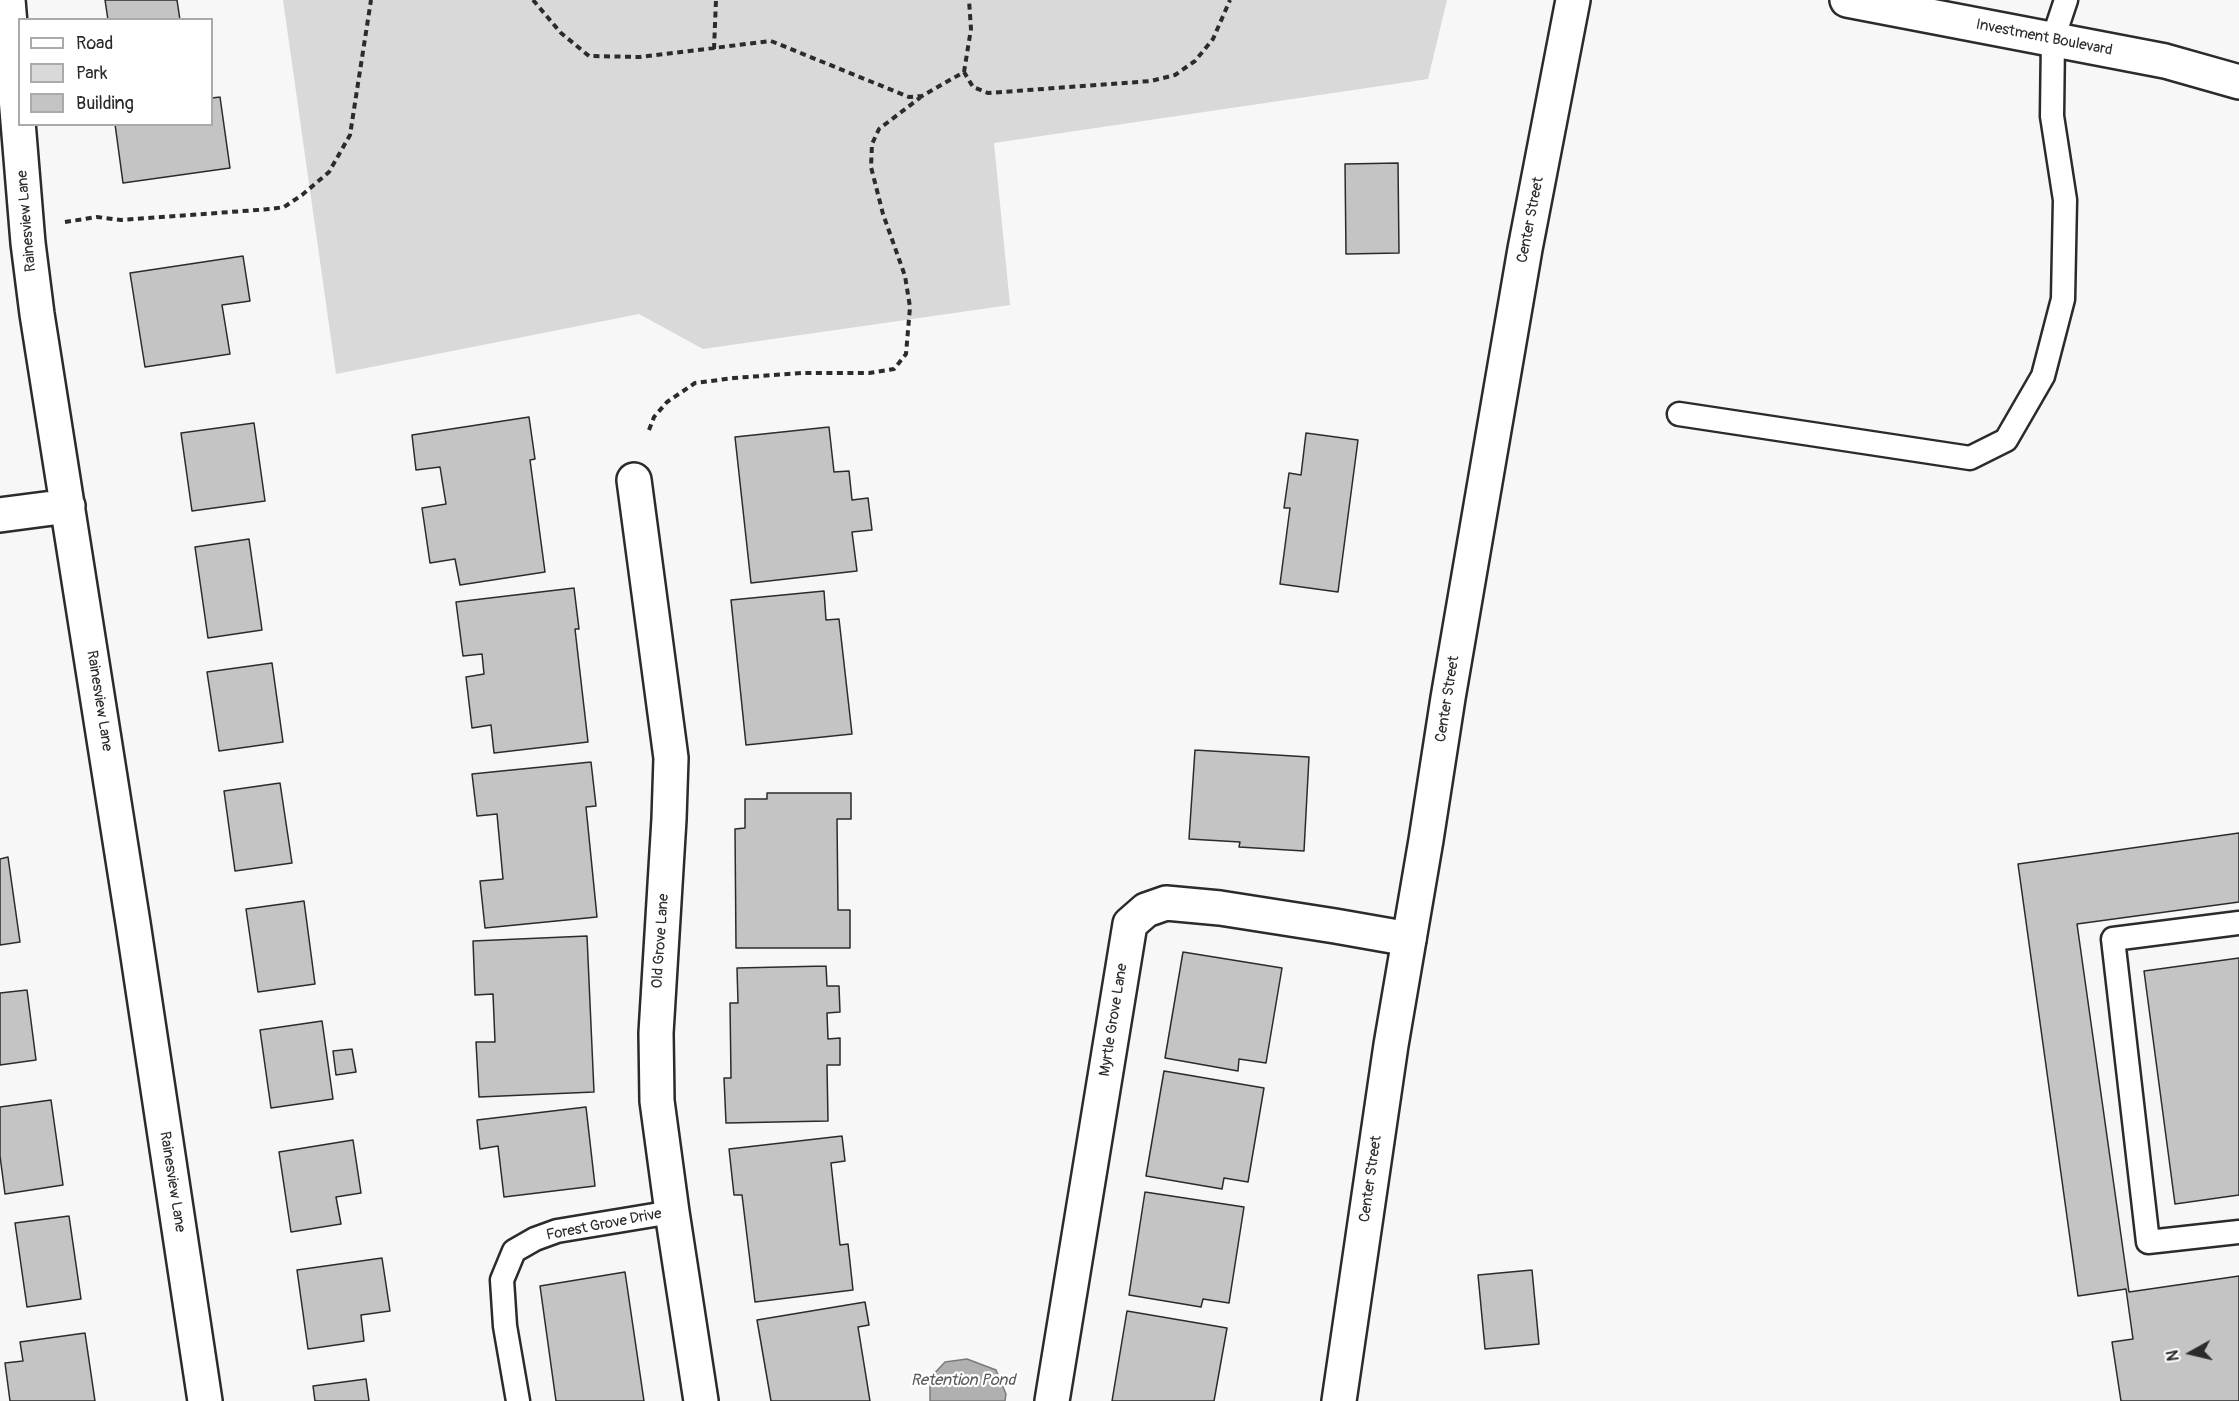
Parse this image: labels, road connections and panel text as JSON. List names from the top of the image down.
{
  "streets": {
    "street": [
      "Investment Boulevard",
      "Center Street",
      "Rainesview Lane",
      "Old Grove Lane",
      "Myrtle Grove Lane"
    ],
    "lane": ["Forest Grove Drive"]
  },
  "crossings": [
    ["Center Street", "Myrtle Grove Lane"],
    ["Old Grove Lane", "Forest Grove Drive"]
  ],
  "water": ["Retention Pond"],
  "legend": ["Road", "Park", "Building"],
  "north": "left"
}
